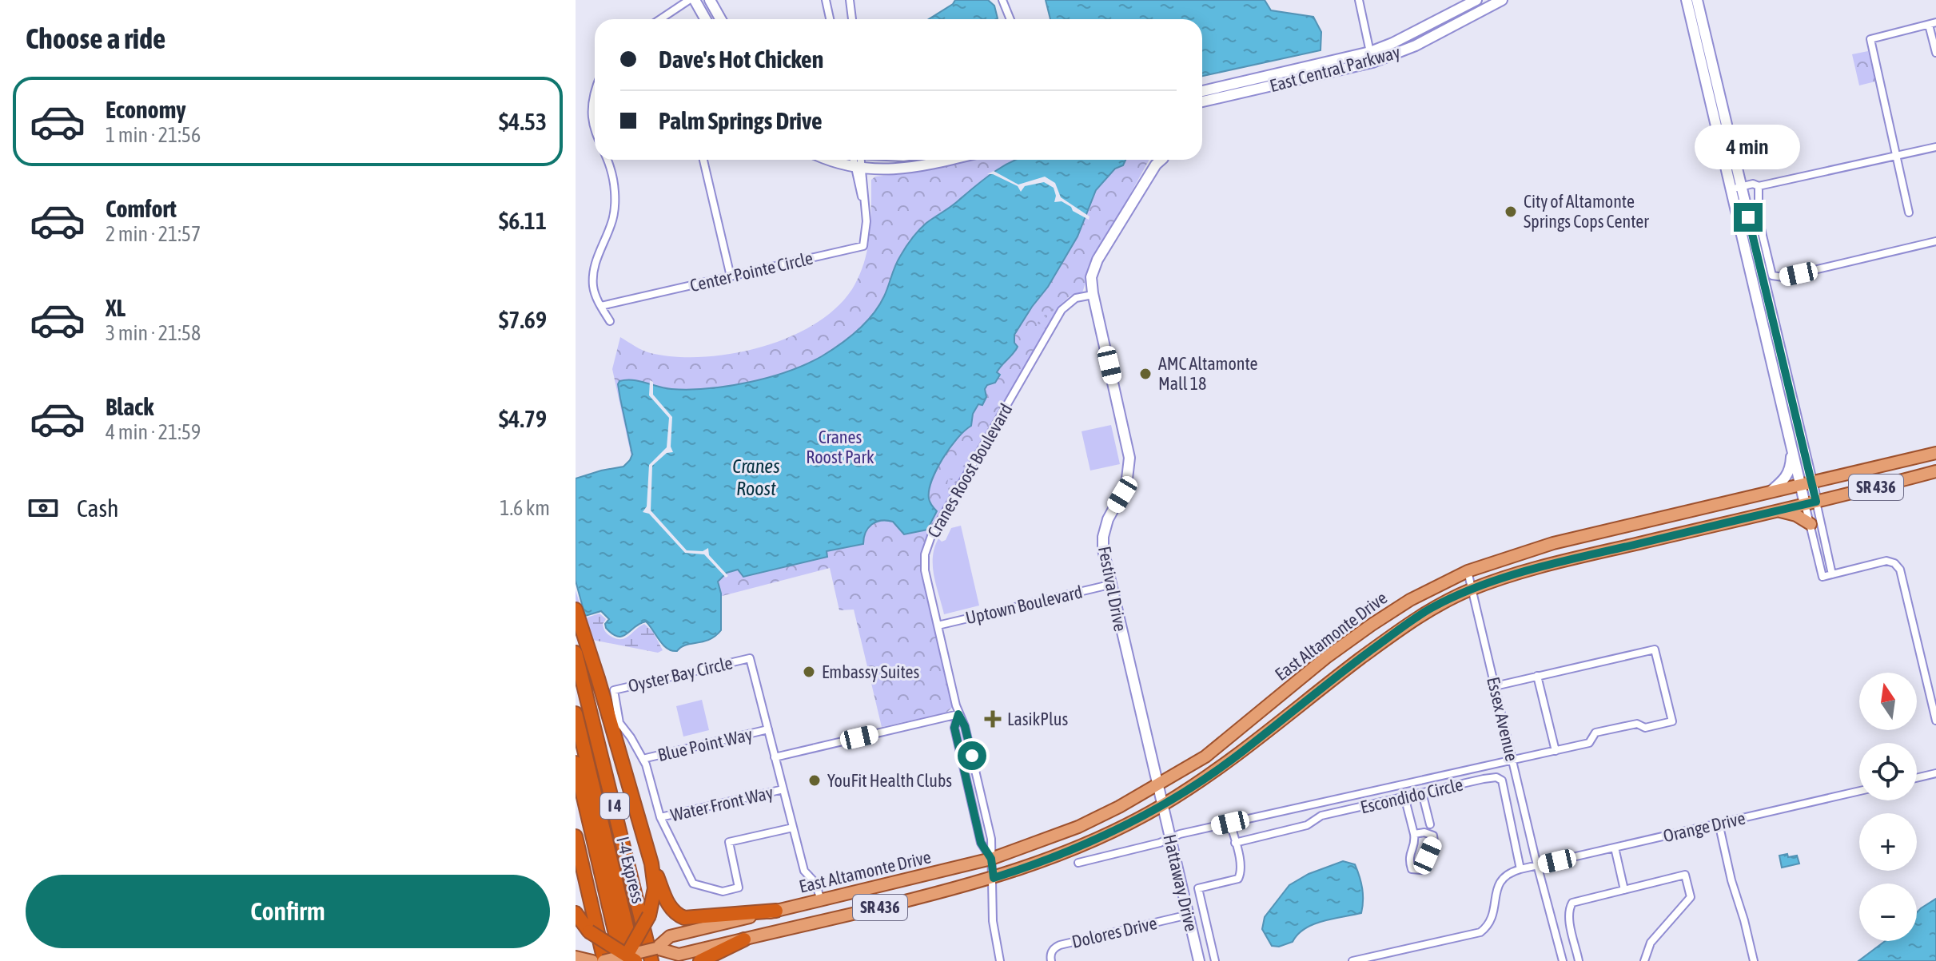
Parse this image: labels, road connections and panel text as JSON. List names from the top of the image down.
{
  "streets": {
    "highway": ["I 4", "I-4 Express"],
    "main road": [
      "East Central Parkway",
      "SR 436",
      "Festival Drive",
      "East Altamonte Drive",
      "Hattaway Drive"
    ],
    "street": [
      "Center Pointe Circle",
      "Cranes Roost Boulevard",
      "Uptown Boulevard",
      "Oyster Bay Circle",
      "Essex Avenue",
      "Blue Point Way",
      "Escondido Circle",
      "Water Front Way",
      "Orange Drive",
      "Dolores Drive"
    ]
  },
  "crossings": [
    ["Cranes Roost Boulevard", "Festival Drive"],
    ["Cranes Roost Boulevard", "Uptown Boulevard"],
    ["Cranes Roost Boulevard", "East Altamonte Drive"],
    ["SR 436", "East Altamonte Drive"],
    ["SR 436", "Essex Avenue"],
    ["SR 436", "I 4"],
    ["SR 436", "I-4 Express"],
    ["Festival Drive", "Uptown Boulevard"],
    ["Festival Drive", "East Altamonte Drive"],
    ["Festival Drive", "Hattaway Drive"],
    ["East Altamonte Drive", "Oyster Bay Circle"],
    ["East Altamonte Drive", "Essex Avenue"],
    ["East Altamonte Drive", "Hattaway Drive"],
    ["Oyster Bay Circle", "Blue Point Way"],
    ["Oyster Bay Circle", "Water Front Way"],
    ["Essex Avenue", "Orange Drive"],
    ["Hattaway Drive", "Dolores Drive"]
  ],
  "water": ["Cranes Roost"],
  "parks": ["Cranes Roost Park"],
  "places": {
    "other": [
      "City of Altamonte Springs Cops Center",
      "AMC Altamonte Mall 18",
      "Embassy Suites",
      "YouFit Health Clubs"
    ],
    "health": ["LasikPlus"]
  },
  "north": "top",
  "page": {
    "heading": "Choose a ride",
    "banner": ["Dave's Hot Chicken", "Palm Springs Drive"],
    "list": [
      {
        "name": "Economy",
        "note": "1 min · 21:56",
        "value": "$4.53"
      },
      {
        "name": "Comfort",
        "note": "2 min · 21:57",
        "value": "$6.11"
      },
      {
        "name": "XL",
        "note": "3 min · 21:58",
        "value": "$7.69"
      },
      {
        "name": "Black",
        "note": "4 min · 21:59",
        "value": "$4.79"
      }
    ],
    "bubble": "4 min",
    "pay": ["Cash", "1.6 km"],
    "map_buttons": ["+", "−"],
    "buttons": "Confirm"
  }
}
